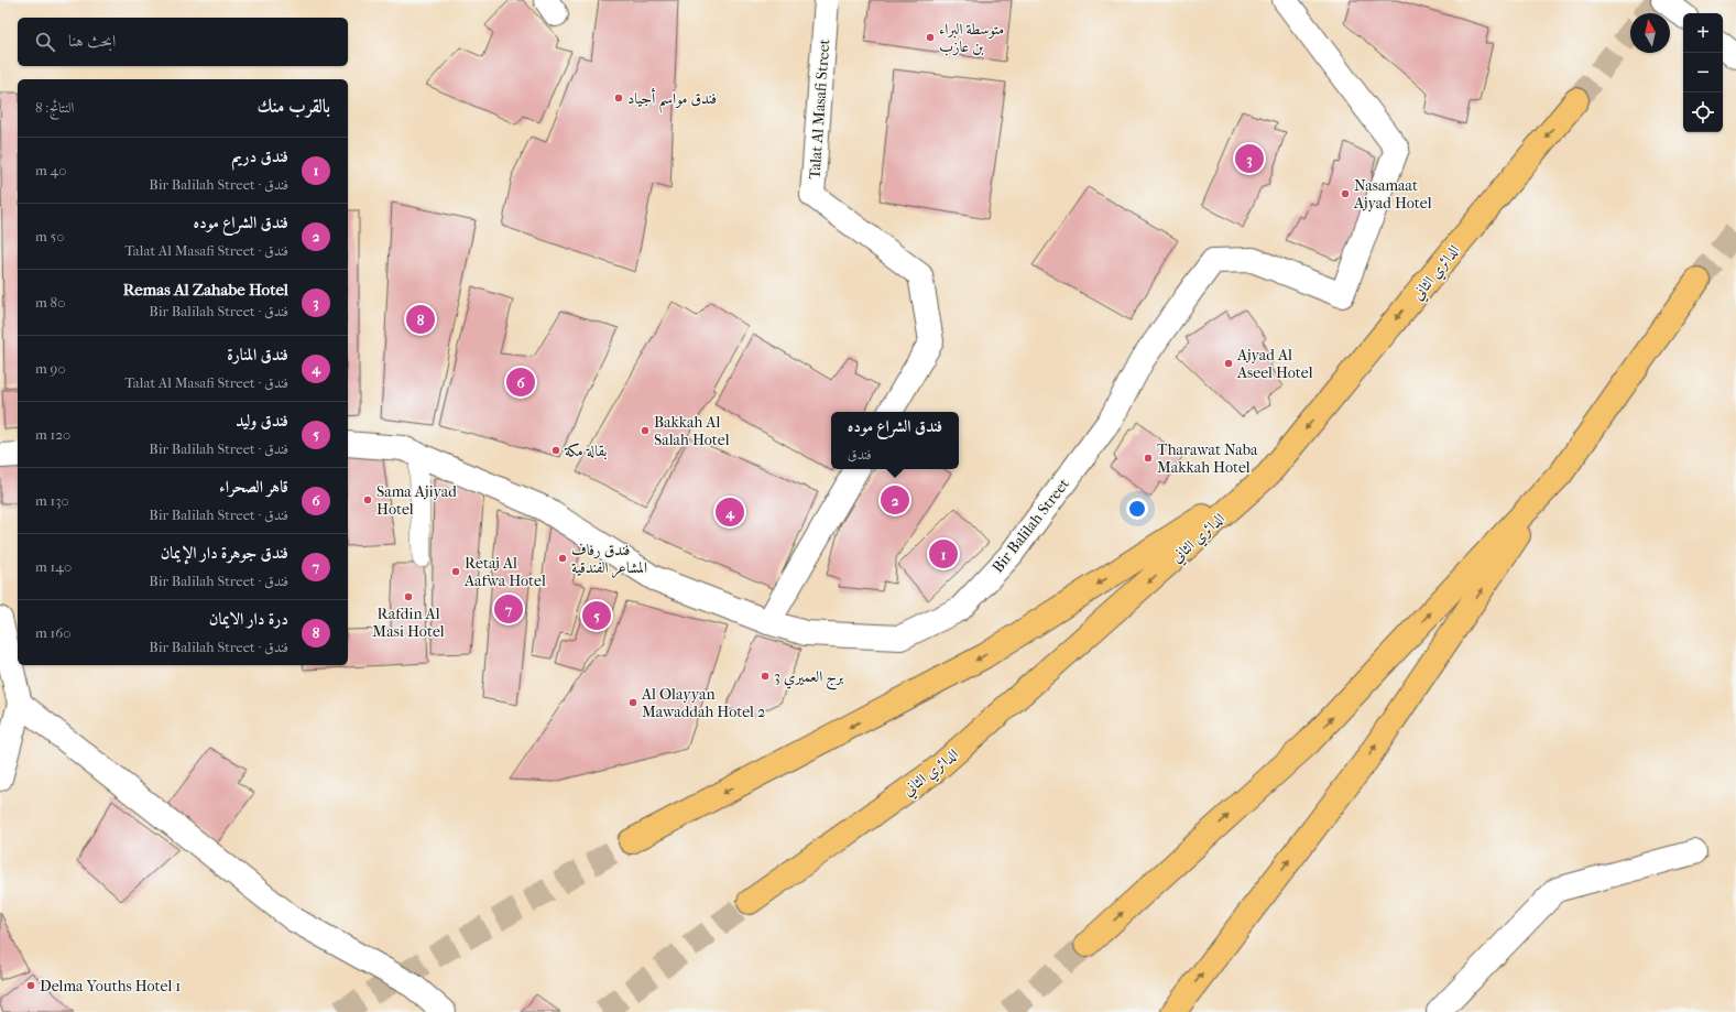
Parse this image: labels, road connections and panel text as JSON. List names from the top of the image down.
{
  "streets": {
    "highway": ["الدائري الثاني"],
    "street": ["Talat Al Masafi Street", "Bir Balilah Street"]
  },
  "places": [
    "متوسطة البراء بن عازب",
    "فندق مواسم أجياد",
    "Nasamaat Ajyad Hotel",
    "Ajyad Al Aseel Hotel",
    "Bakkah Al Salah Hotel",
    "بقالة مكة",
    "Tharawat Naba Makkah Hotel",
    "Sama Ajiyad Hotel",
    "فندق رفاف المشاعر الفندقية",
    "Retaj Al Aafwa Hotel",
    "Rafdin Al Masi Hotel",
    "برج العميري 3",
    "Al Olayyan Mawaddah Hotel 2",
    "Delma Youths Hotel 1"
  ],
  "north": "top",
  "page": {
    "map_buttons": ["+", "−"],
    "search": "ابحث هنا",
    "heading": ["بالقرب منك", "النتائج: 8"],
    "list": [
      {
        "mark": "1",
        "name": "فندق دريم",
        "note": "فندق · Bir Balilah Street",
        "value": "40 m"
      },
      {
        "mark": "2",
        "name": "فندق الشراع موده",
        "note": "فندق · Talat Al Masafi Street",
        "value": "50 m"
      },
      {
        "mark": "3",
        "name": "Remas Al Zahabe Hotel",
        "note": "فندق · Bir Balilah Street",
        "value": "80 m"
      },
      {
        "mark": "4",
        "name": "فندق المنارة",
        "note": "فندق · Talat Al Masafi Street",
        "value": "90 m"
      },
      {
        "mark": "5",
        "name": "فندق وليد",
        "note": "فندق · Bir Balilah Street",
        "value": "120 m"
      },
      {
        "mark": "6",
        "name": "قاهر الصحراء",
        "note": "فندق · Bir Balilah Street",
        "value": "130 m"
      },
      {
        "mark": "7",
        "name": "فندق جوهرة دار الإيمان",
        "note": "فندق · Bir Balilah Street",
        "value": "140 m"
      },
      {
        "mark": "8",
        "name": "درة دار الايمان",
        "note": "فندق · Bir Balilah Street",
        "value": "160 m"
      }
    ],
    "pins": [
      "3",
      "8",
      "6",
      "2",
      "4",
      "1",
      "7",
      "5"
    ],
    "popup": ["فندق الشراع موده", "فندق"]
  }
}
